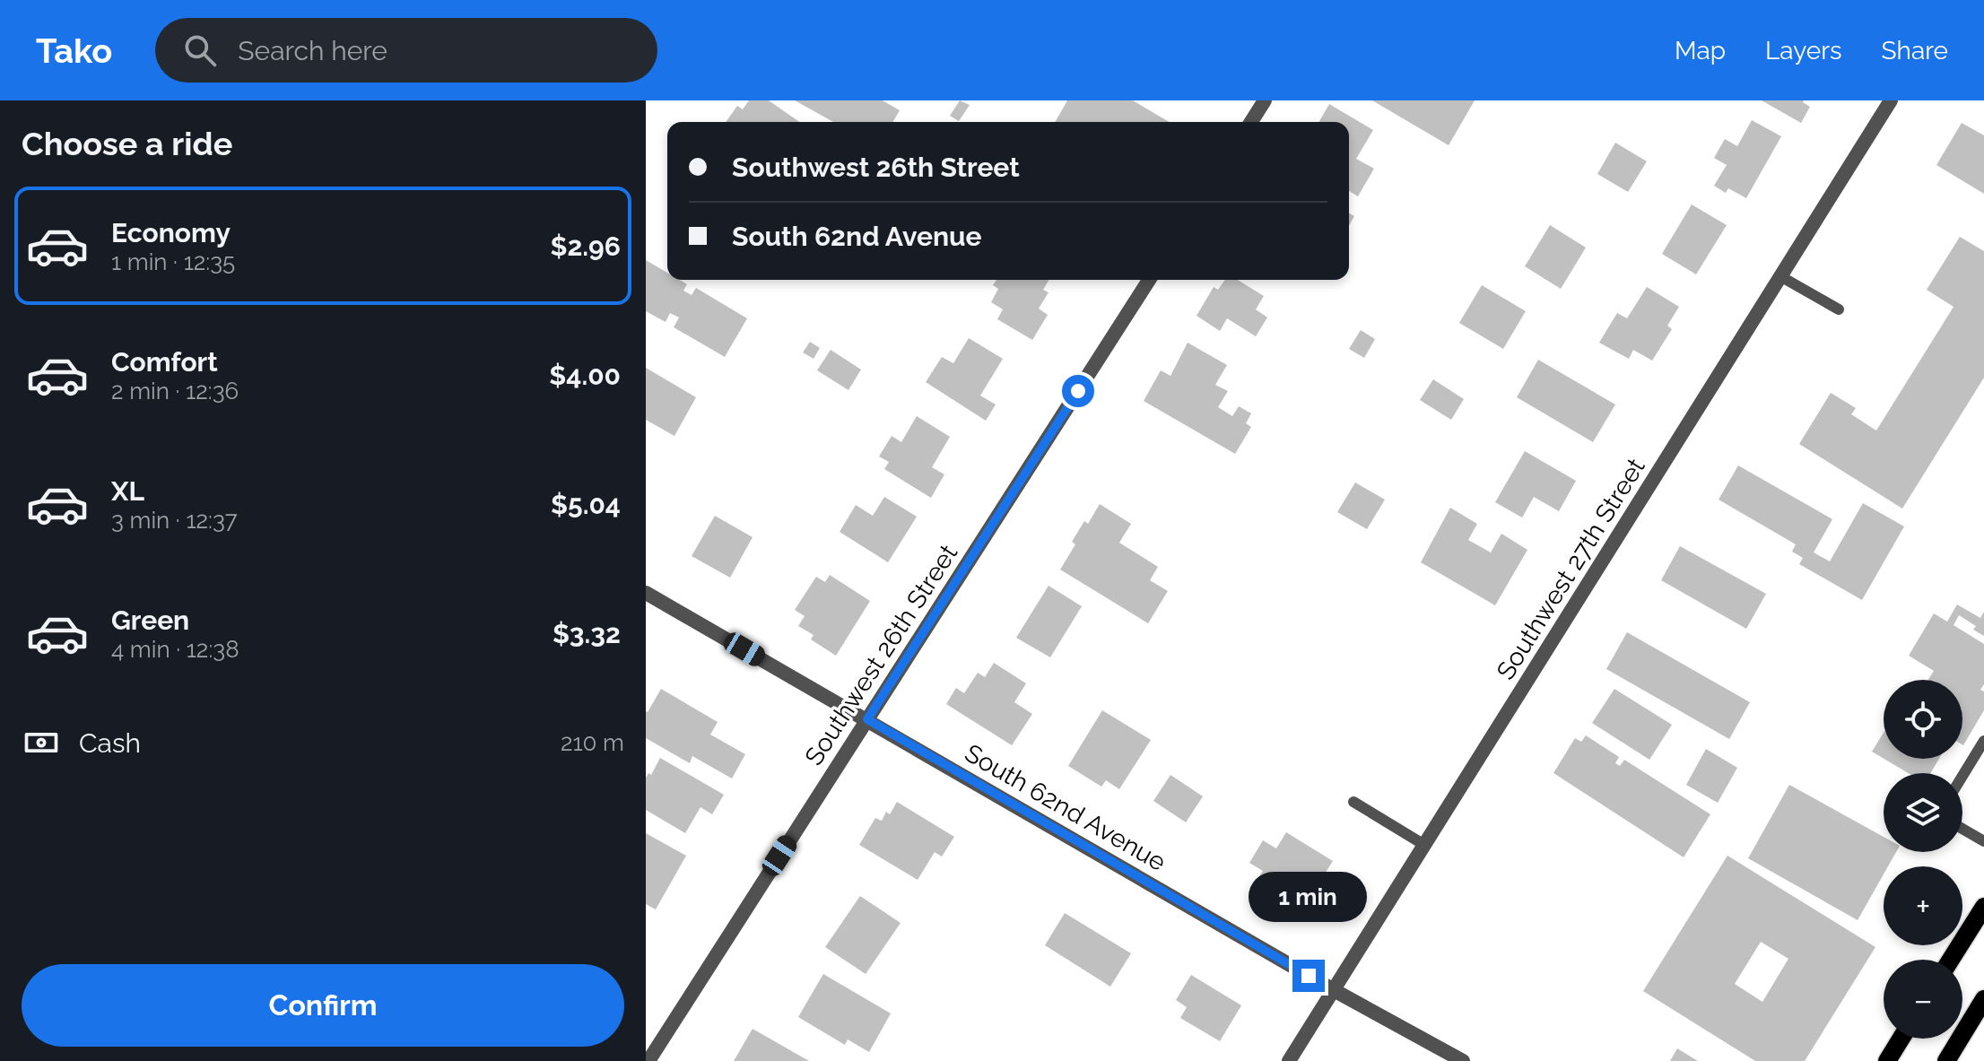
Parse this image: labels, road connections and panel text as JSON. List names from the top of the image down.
{
  "streets": {
    "street": ["Southwest 27th Street", "Southwest 26th Street", "South 62nd Avenue"]
  },
  "crossings": [
    ["Southwest 27th Street", "South 62nd Avenue"],
    ["Southwest 26th Street", "South 62nd Avenue"]
  ],
  "page": {
    "header": "Tako",
    "search": "Search here",
    "nav": ["Map", "Layers", "Share"],
    "heading": "Choose a ride",
    "banner": ["Southwest 26th Street", "South 62nd Avenue"],
    "list": [
      {
        "name": "Economy",
        "note": "1 min · 12:35",
        "value": "$2.96"
      },
      {
        "name": "Comfort",
        "note": "2 min · 12:36",
        "value": "$4.00"
      },
      {
        "name": "XL",
        "note": "3 min · 12:37",
        "value": "$5.04"
      },
      {
        "name": "Green",
        "note": "4 min · 12:38",
        "value": "$3.32"
      }
    ],
    "map_buttons": ["+", "−"],
    "pay": ["Cash", "210 m"],
    "bubble": "1 min",
    "buttons": "Confirm"
  }
}
